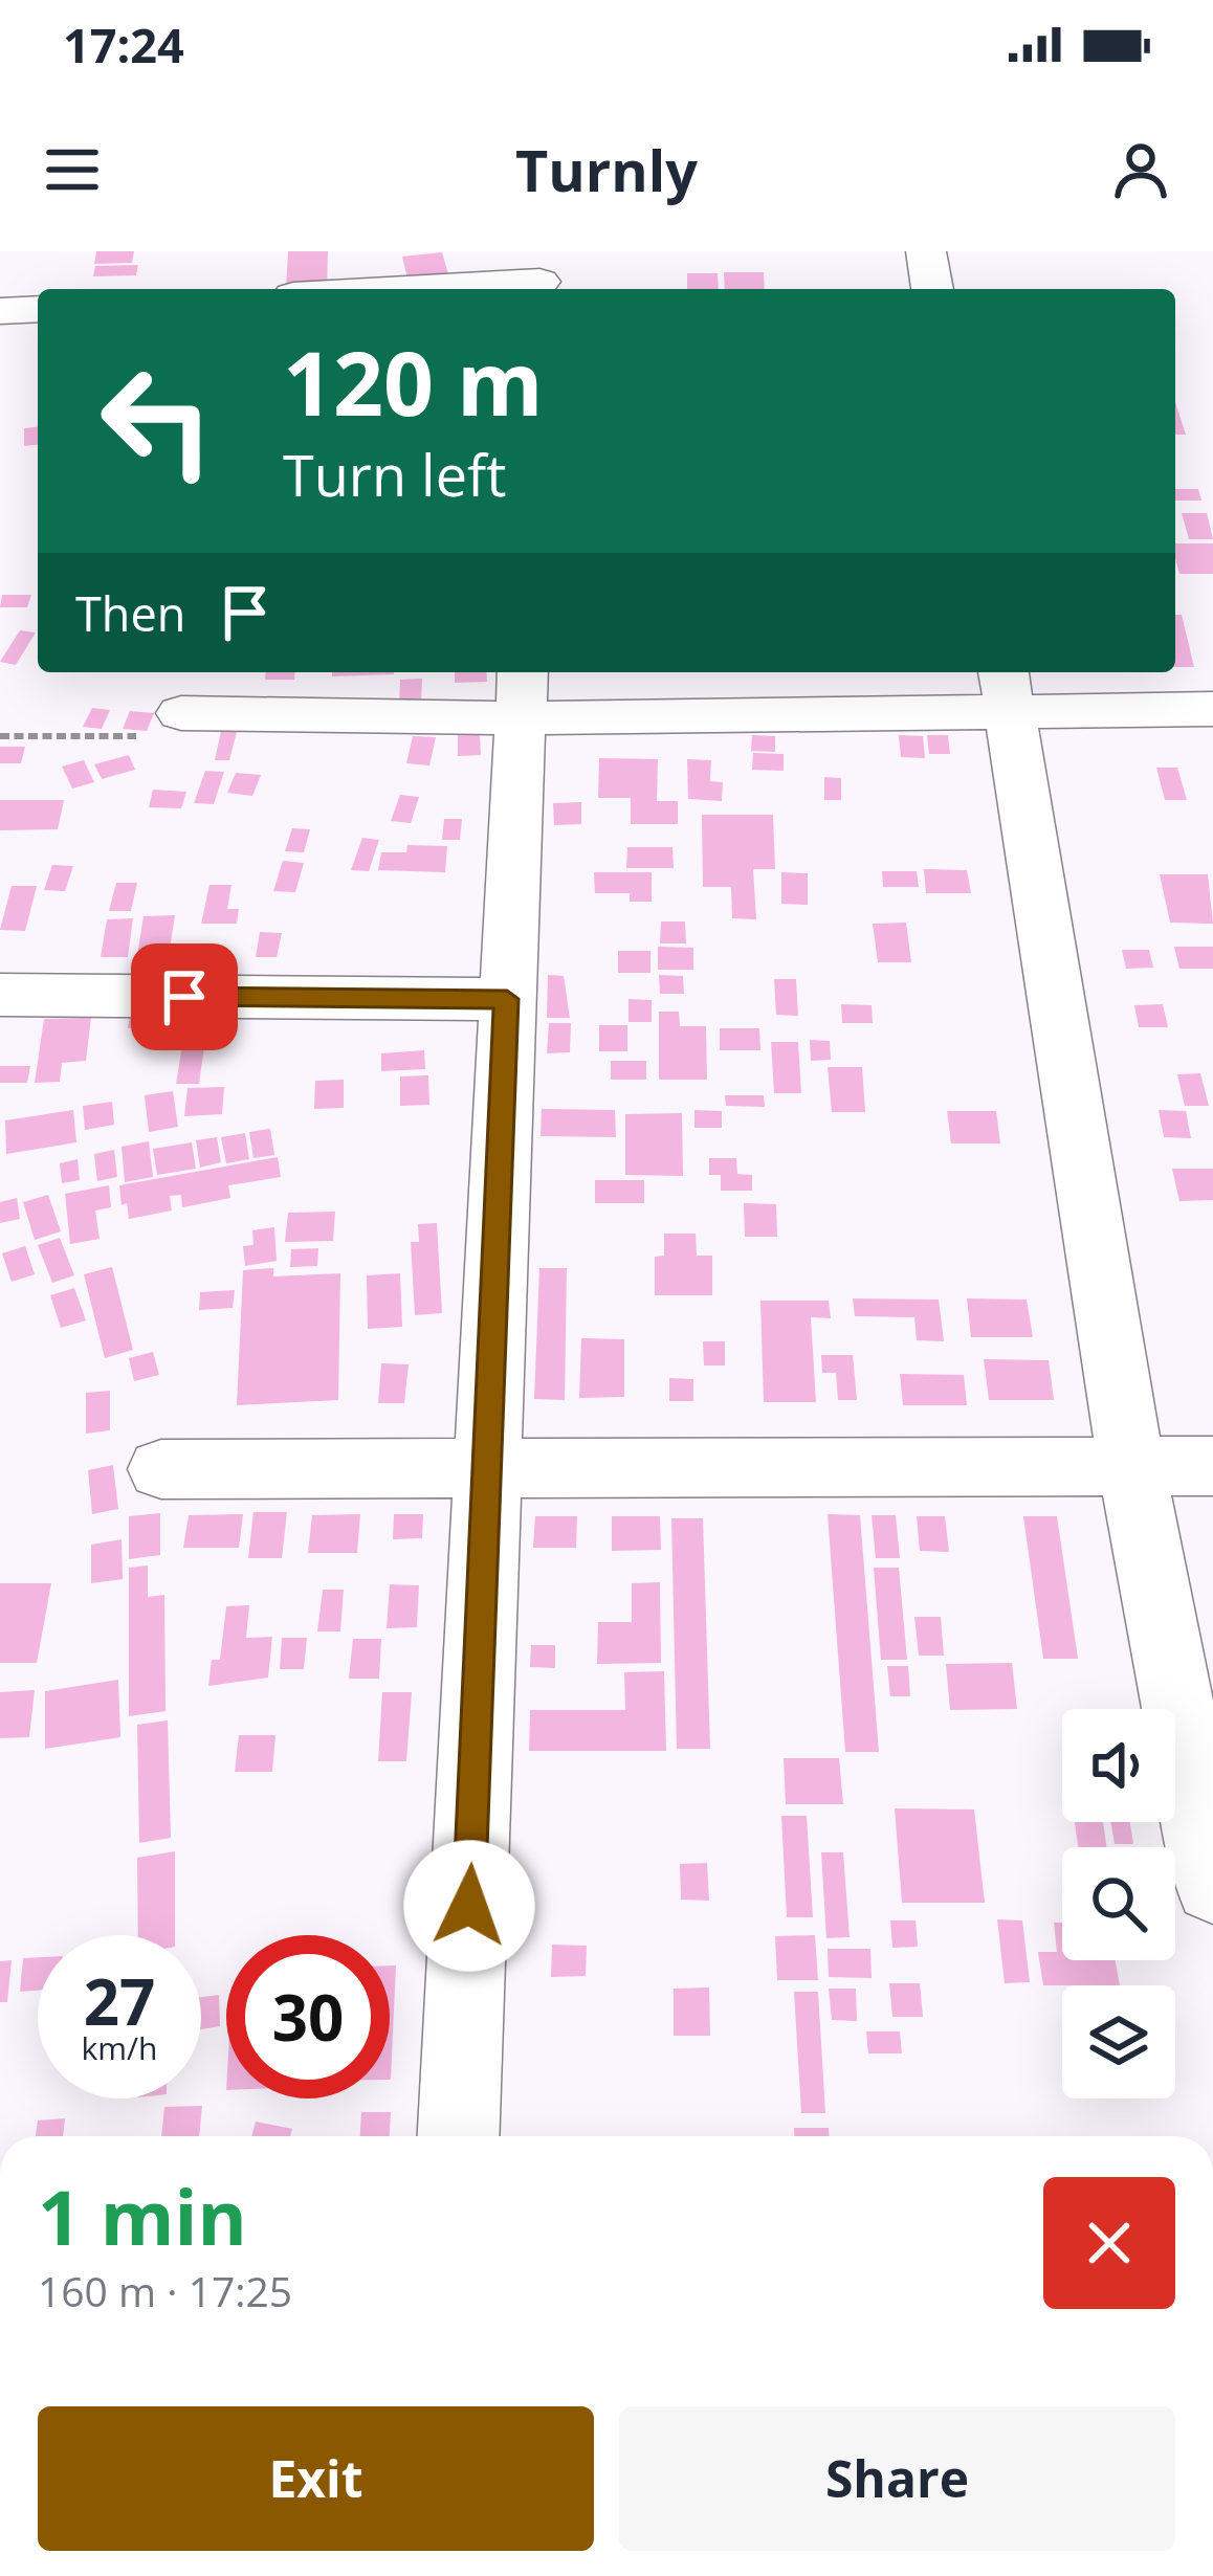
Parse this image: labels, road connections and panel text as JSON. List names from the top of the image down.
{
  "page": {
    "status": "17:24",
    "header": "Turnly",
    "turn": ["120 m", "Turn left"],
    "then": "Then",
    "speed": "27 km/h",
    "limit": "30",
    "heading": ["1 min", "160 m · 17:25"],
    "buttons": ["Exit", "Share"]
  }
}
